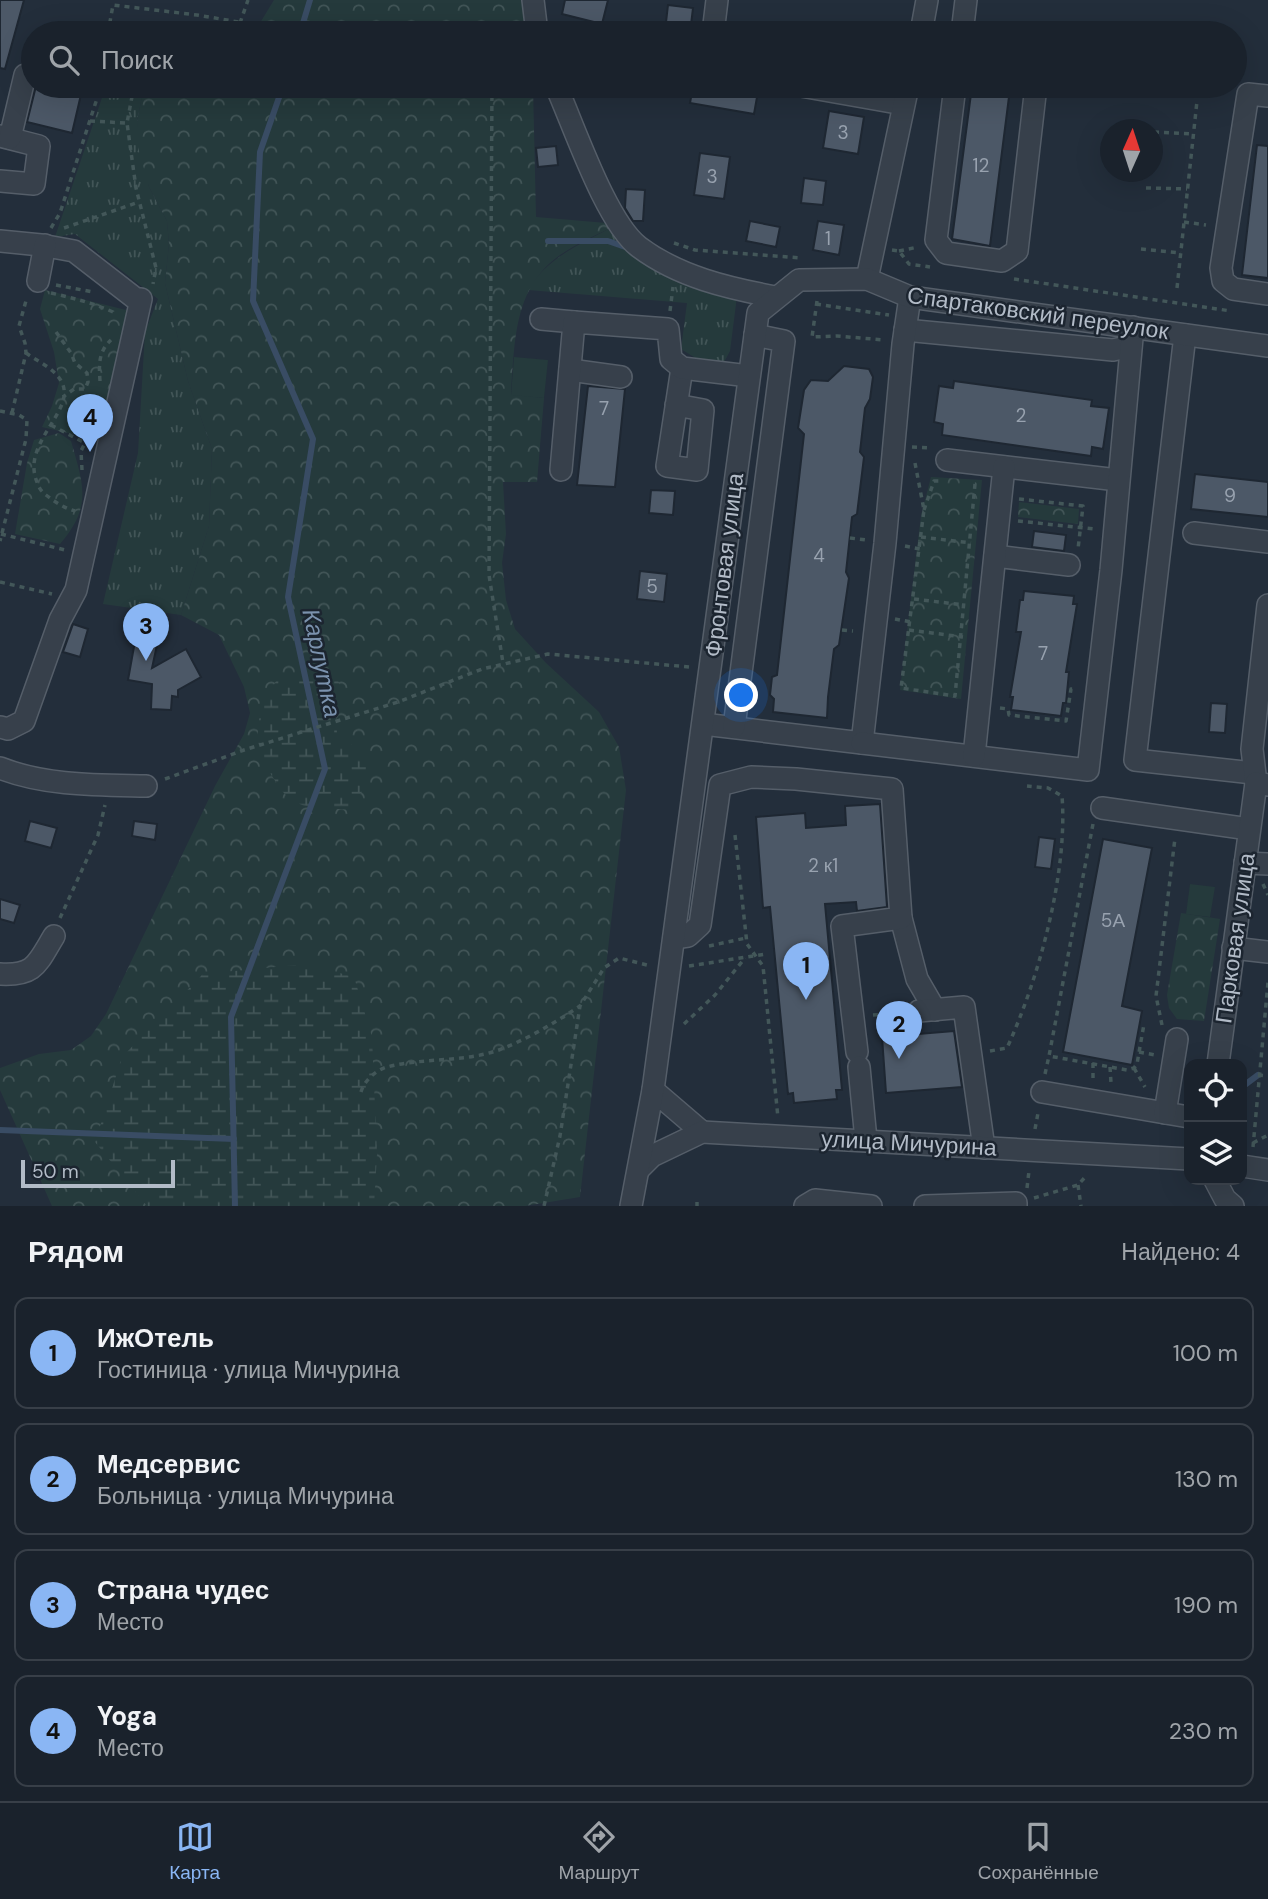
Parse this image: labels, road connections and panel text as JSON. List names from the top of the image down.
{
  "streets": {
    "street": [
      "Спартаковский переулок",
      "Фронтовая улица",
      "Парковая улица",
      "улица Мичурина"
    ]
  },
  "crossings": [
    ["Спартаковский переулок", "Фронтовая улица"],
    ["Фронтовая улица", "улица Мичурина"]
  ],
  "water": ["Карлутка"],
  "house_numbers": [
    "3",
    "12",
    "3",
    "1",
    "7",
    "2",
    "9",
    "4",
    "5",
    "7",
    "2 к1",
    "5А"
  ],
  "scale_bar": "50 m",
  "north": "top",
  "page": {
    "search": "Поиск",
    "pins": [
      "4",
      "3",
      "1",
      "2"
    ],
    "scale": "50 m",
    "heading": ["Рядом", "Найдено: 4"],
    "list": [
      {
        "mark": "1",
        "name": "ИжОтель",
        "note": "Гостиница · улица Мичурина",
        "value": "100 m"
      },
      {
        "mark": "2",
        "name": "Медсервис",
        "note": "Больница · улица Мичурина",
        "value": "130 m"
      },
      {
        "mark": "3",
        "name": "Страна чудес",
        "note": "Место",
        "value": "190 m"
      },
      {
        "mark": "4",
        "name": "Yoga",
        "note": "Место",
        "value": "230 m"
      }
    ],
    "nav": ["Карта", "Маршрут", "Сохранённые"]
  }
}
